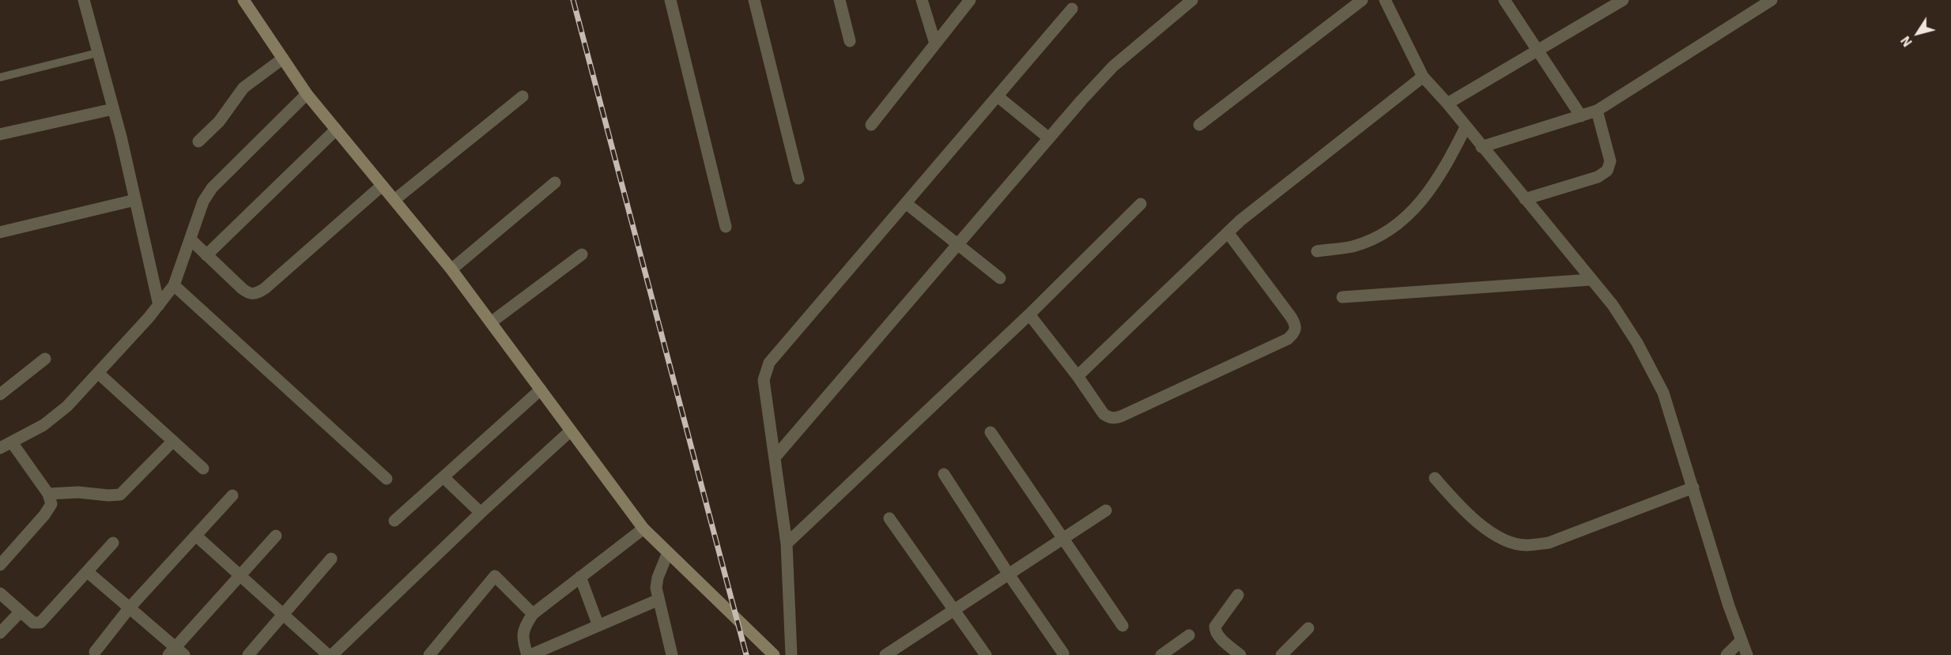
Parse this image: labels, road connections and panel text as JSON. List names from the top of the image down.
{
  "north": "bottom left"
}
